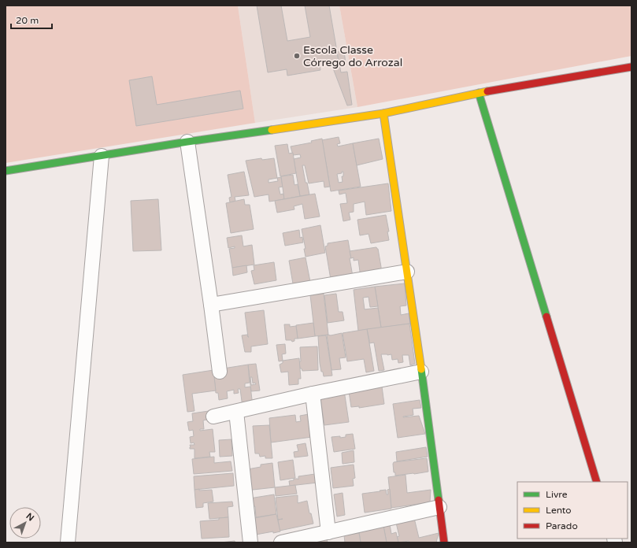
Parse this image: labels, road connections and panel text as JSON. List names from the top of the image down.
{
  "places": ["Escola Classe Córrego do Arrozal"],
  "legend": ["Livre", "Lento", "Parado"],
  "scale_bar": "20 m",
  "north": "top right"
}
